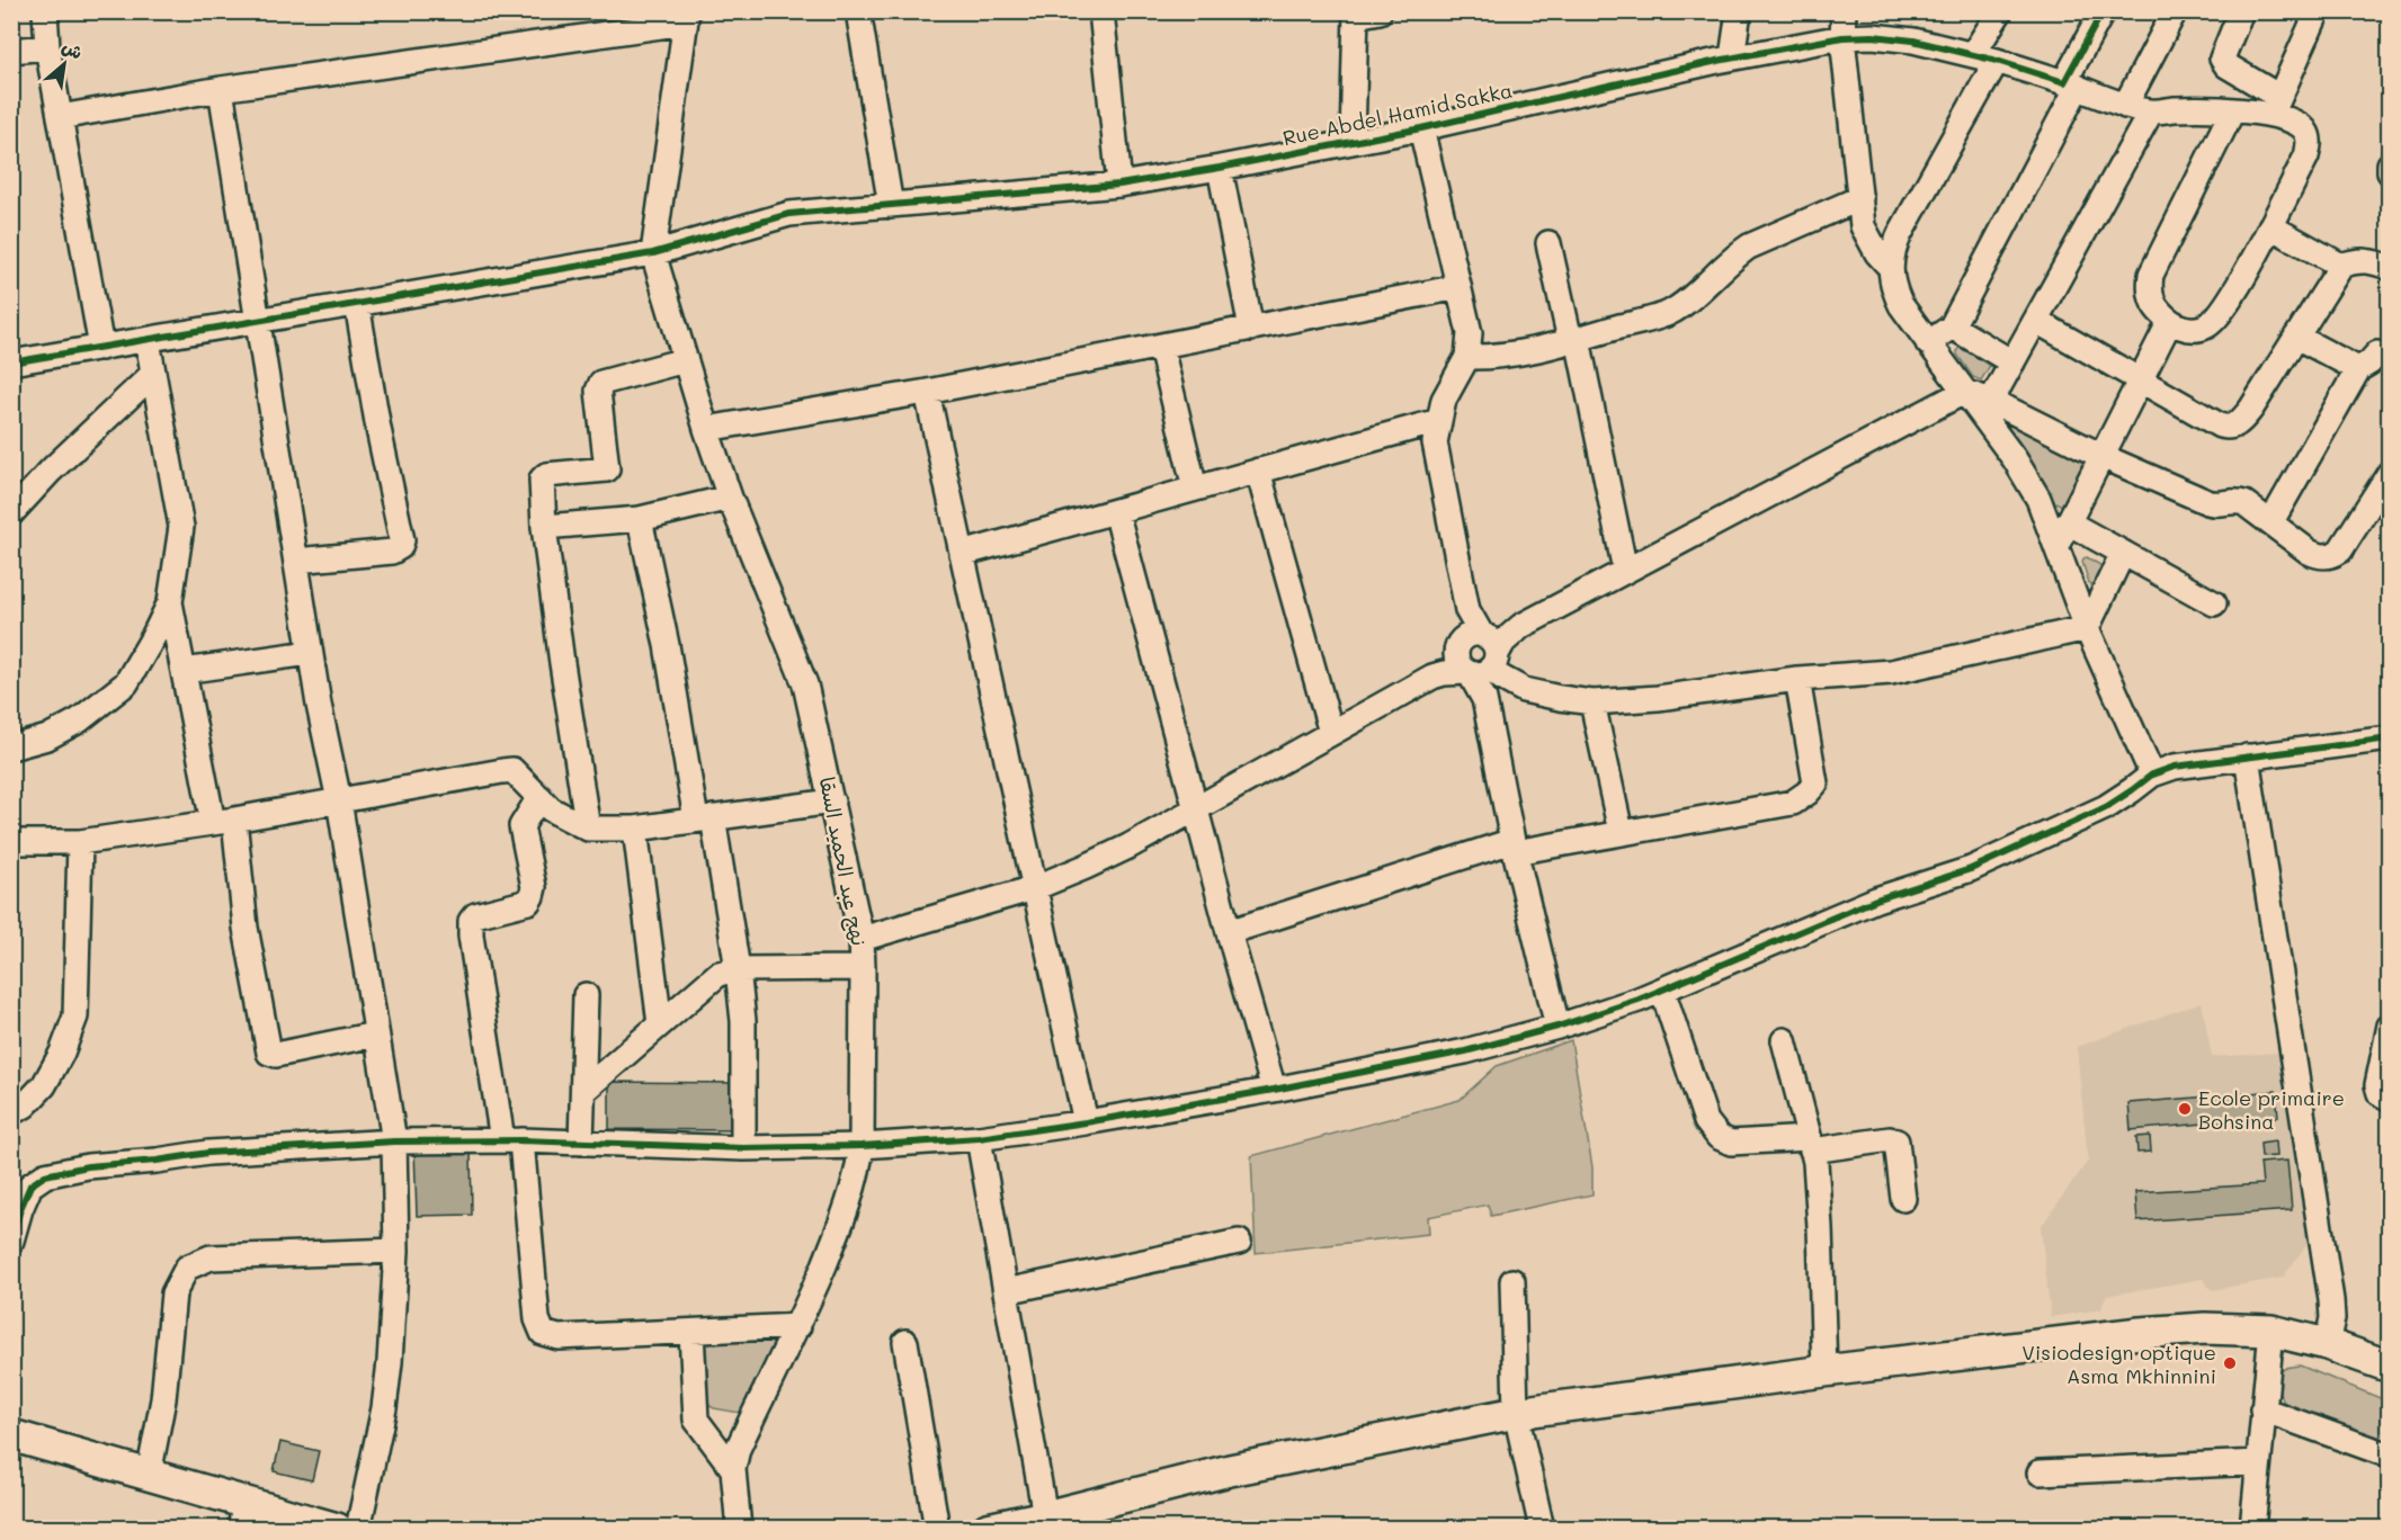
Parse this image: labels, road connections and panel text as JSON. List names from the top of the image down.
{
  "streets": {
    "street": ["Rue Abdel Hamid Sakka", "نهج عبد الحميد السقا"]
  },
  "crossings": [
    ["Rue Abdel Hamid Sakka", "نهج عبد الحميد السقا"]
  ],
  "places": ["Ecole primaire Bohsina", "Visiodesign optique Asma Mkhinnini"],
  "north": "top right"
}
